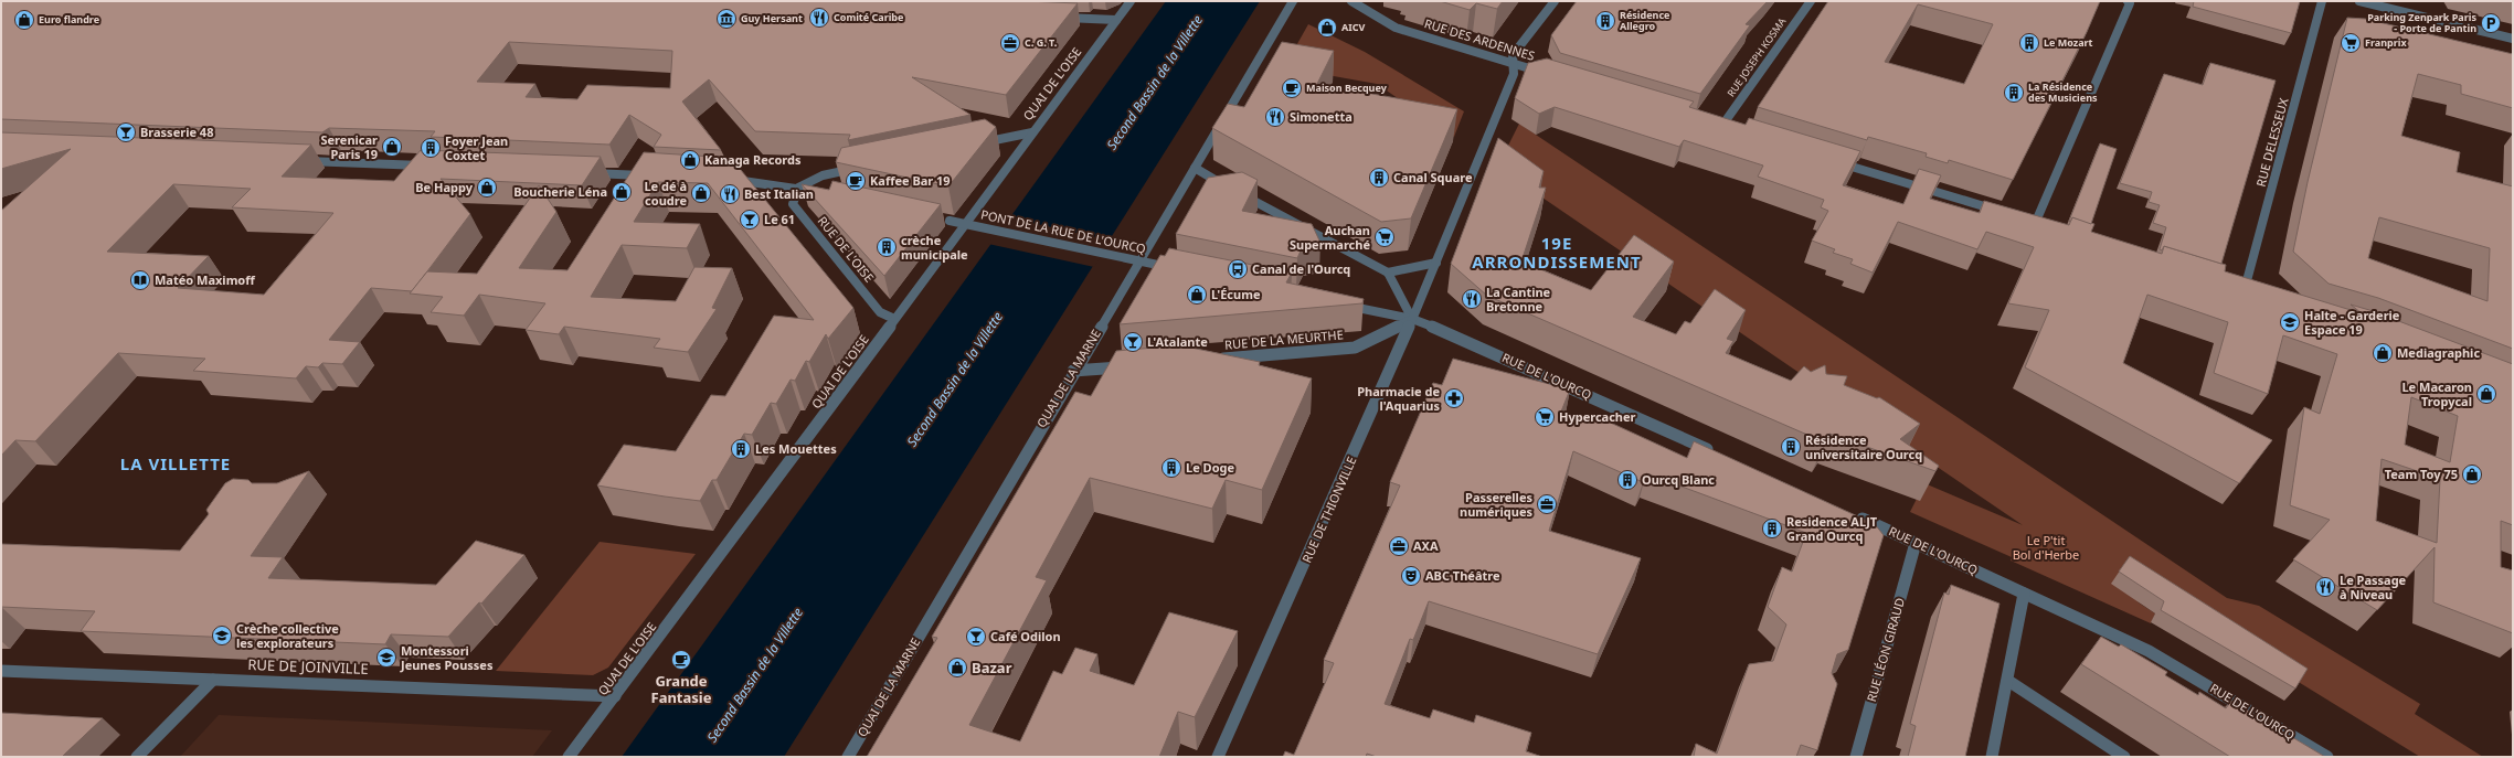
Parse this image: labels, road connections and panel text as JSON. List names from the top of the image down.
{
  "streets": {
    "street": [
      "RUE DES ARDENNES",
      "RUE JOSEPH KOSMA",
      "QUAI DE L'OISE",
      "RUE DELESSEUX",
      "PONT DE LA RUE DE L'OURCQ",
      "RUE DE L'OISE",
      "RUE DE LA MEURTHE",
      "RUE DE L'OURCQ",
      "QUAI DE LA MARNE",
      "RUE DE THIONVILLE",
      "RUE LÉON GIRAUD",
      "RUE DE JOINVILLE"
    ]
  },
  "crossings": [
    ["RUE DES ARDENNES", "RUE DE THIONVILLE"],
    ["QUAI DE L'OISE", "RUE DE L'OISE"],
    ["QUAI DE L'OISE", "RUE DE JOINVILLE"],
    ["RUE DE LA MEURTHE", "RUE DE L'OURCQ"],
    ["RUE DE LA MEURTHE", "RUE DE THIONVILLE"],
    ["RUE DE L'OURCQ", "RUE DE THIONVILLE"],
    ["RUE DE L'OURCQ", "RUE LÉON GIRAUD"]
  ],
  "districts": ["19E ARRONDISSEMENT", "LA VILLETTE"],
  "water": ["Second Bassin de la Villette"],
  "parks": ["Le P'tit Bol d'Herbe"],
  "places": {
    "restaurant": [
      "Comité Caribe",
      "Simonetta",
      "Best Italian",
      "La Cantine Bretonne",
      "Le Passage à Niveau"
    ],
    "museum": ["Guy Hersant"],
    "shop": [
      "Euro flandre",
      "AICV",
      "Serenicar Paris 19",
      "Kanaga Records",
      "Be Happy",
      "Boucherie Léna",
      "Le dé à coudre",
      "L'Écume",
      "Mediagraphic",
      "Le Macaron Tropycal",
      "Team Toy 75",
      "Bazar"
    ],
    "building": [
      "Résidence Allegro",
      "Le Mozart",
      "La Résidence des Musiciens",
      "Foyer Jean Coxtet",
      "Canal Square",
      "crèche municipale",
      "Résidence universitaire Ourcq",
      "Les Mouettes",
      "Le Doge",
      "Ourcq Blanc",
      "Residence ALJT Grand Ourcq"
    ],
    "parking": ["Parking Zenpark Paris - Porte de Pantin"],
    "office": ["C. G. T.", "Passerelles numériques", "AXA"],
    "supermarket": ["Franprix", "Auchan Supermarché", "Hypercacher"],
    "cafe": ["Maison Becquey", "Kaffee Bar 19", "Grande Fantasie"],
    "bar": [
      "Brasserie 48",
      "Le 61",
      "L'Atalante",
      "Café Odilon"
    ],
    "bus stop": ["Canal de l'Ourcq"],
    "library": ["Matéo Maximoff"],
    "school or university": ["Halte - Garderie Espace 19", "Crèche collective les explorateurs", "Montessori Jeunes Pousses"],
    "pharmacy": ["Pharmacie de l'Aquarius"],
    "theatre": ["ABC Théâtre"]
  }
}
